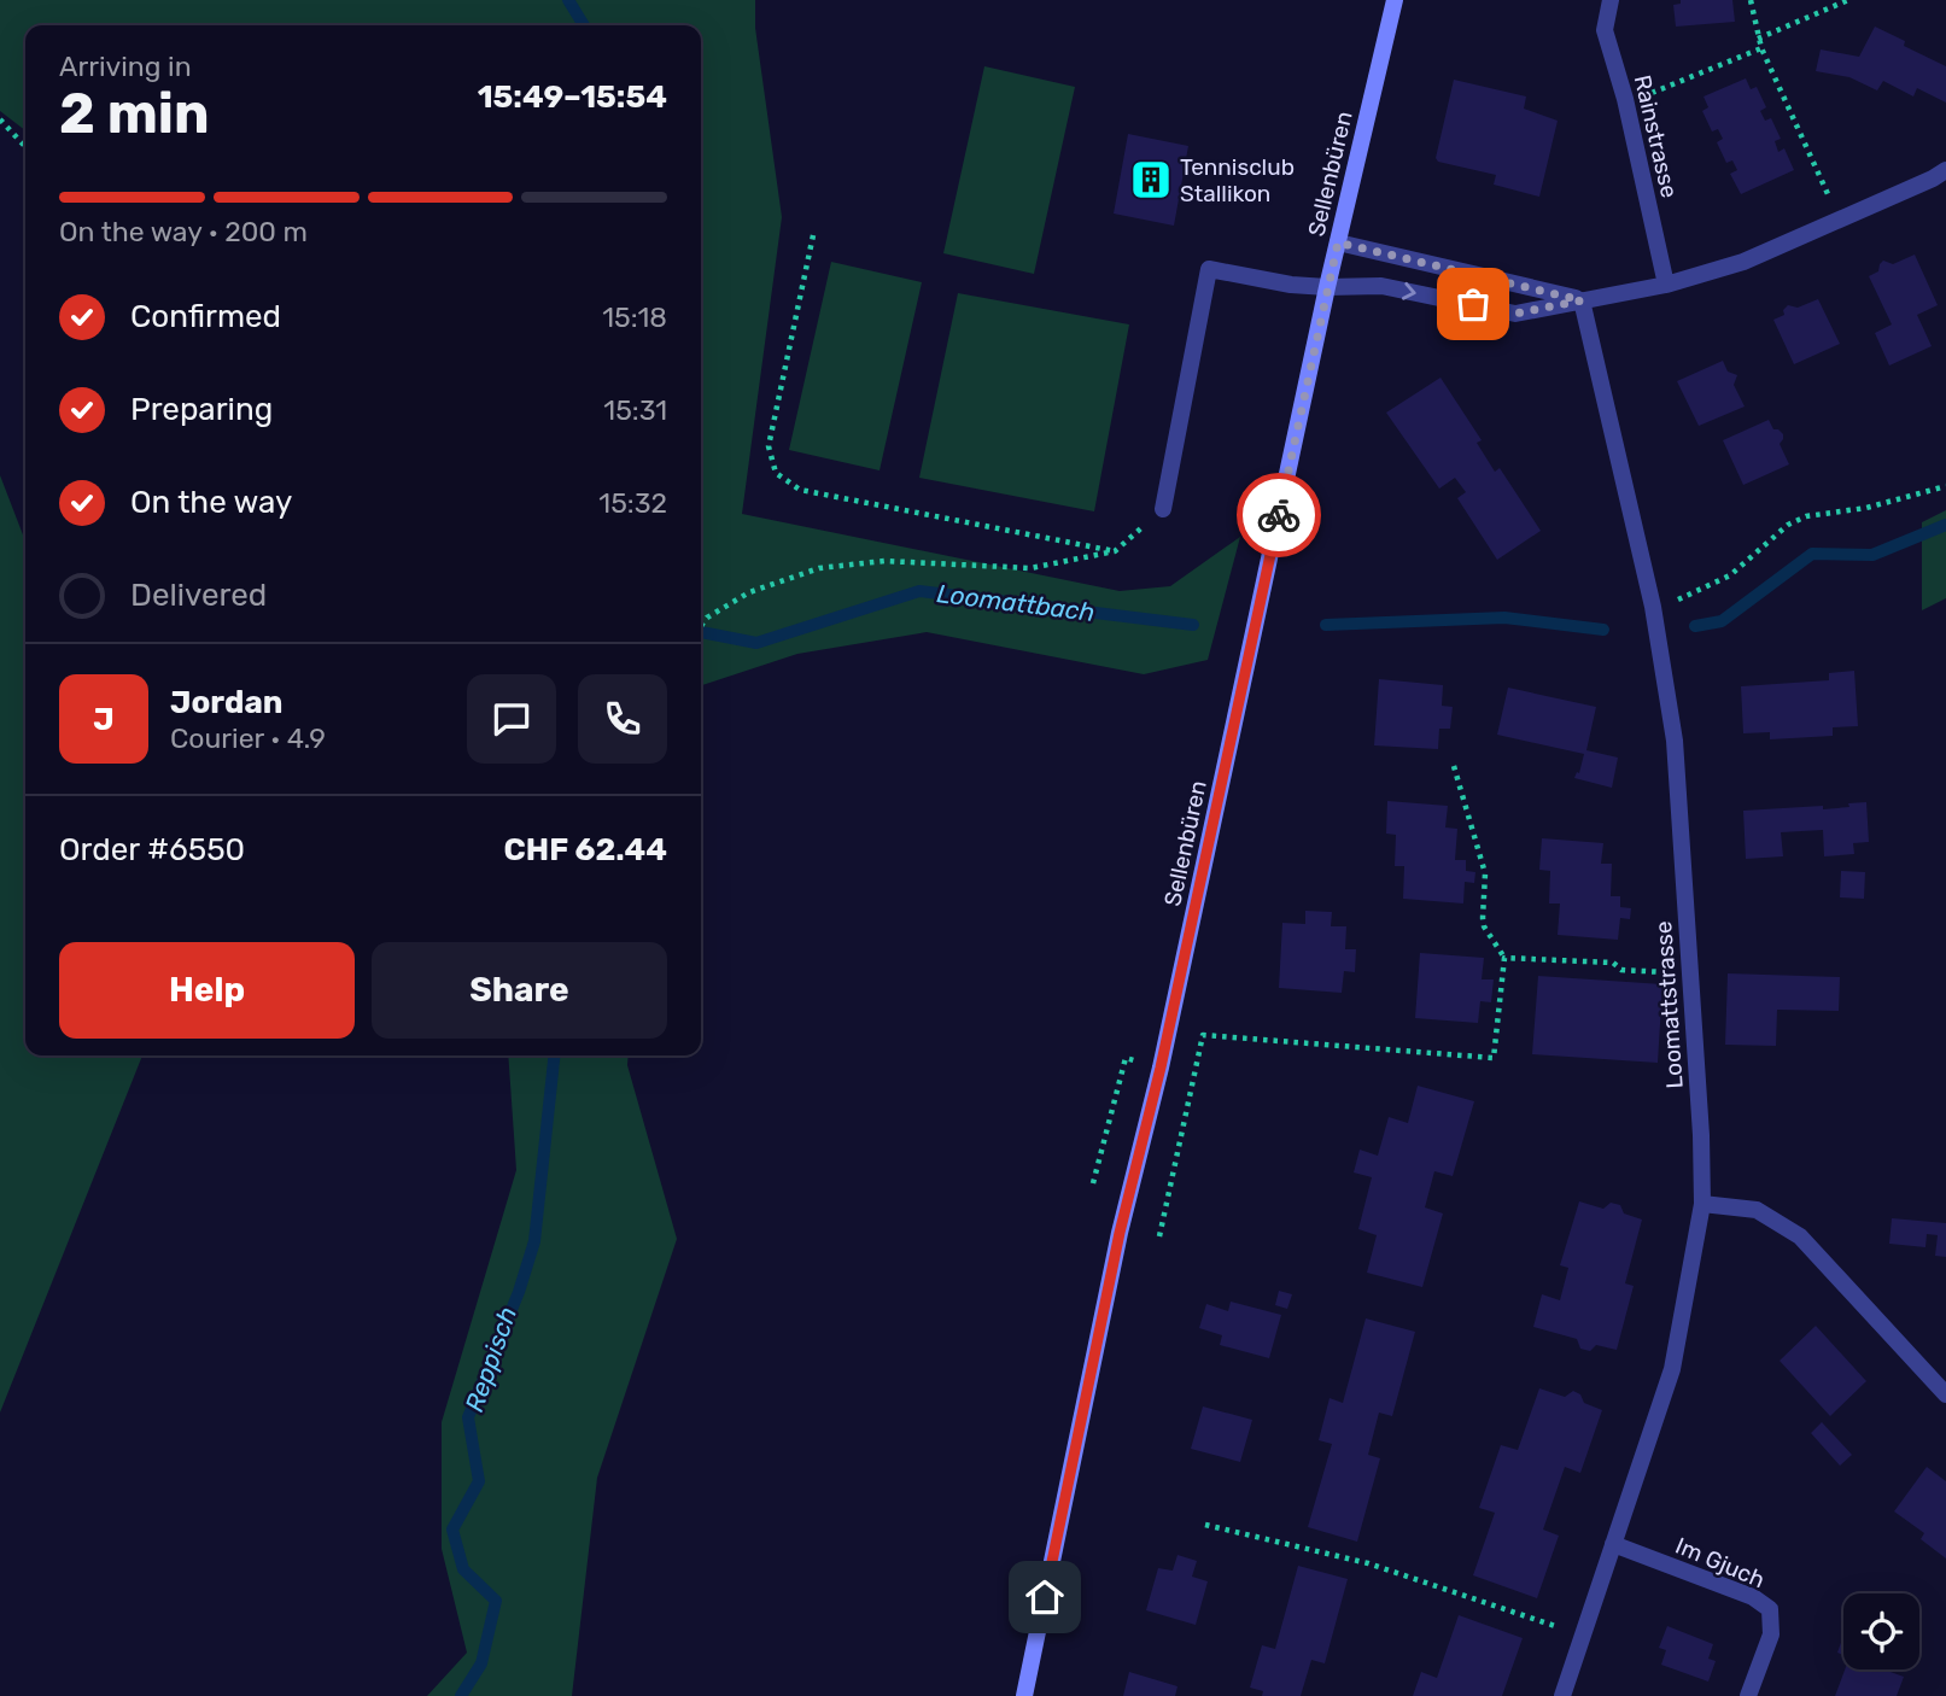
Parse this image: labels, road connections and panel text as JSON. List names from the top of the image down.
{
  "streets": {
    "main road": ["Sellenbüren"],
    "street": ["Rainstrasse", "Loomattstrasse", "Im Gjuch"]
  },
  "crossings": [
    ["Loomattstrasse", "Im Gjuch"]
  ],
  "water": ["Loomattbach", "Reppisch"],
  "places": {
    "building": ["Tennisclub Stallikon"]
  },
  "page": {
    "heading": ["2 min", "Arriving in", "15:49–15:54"],
    "panel": [
      "Jordan",
      "Courier · 4.9",
      "Order #6550",
      "CHF 62.44"
    ],
    "bar": "On the way · 200 m",
    "list": [
      ["Confirmed", "15:18"],
      ["Preparing", "15:31"],
      ["On the way", "15:32"],
      "Delivered"
    ],
    "round": "J",
    "buttons": ["Help", "Share"]
  }
}
